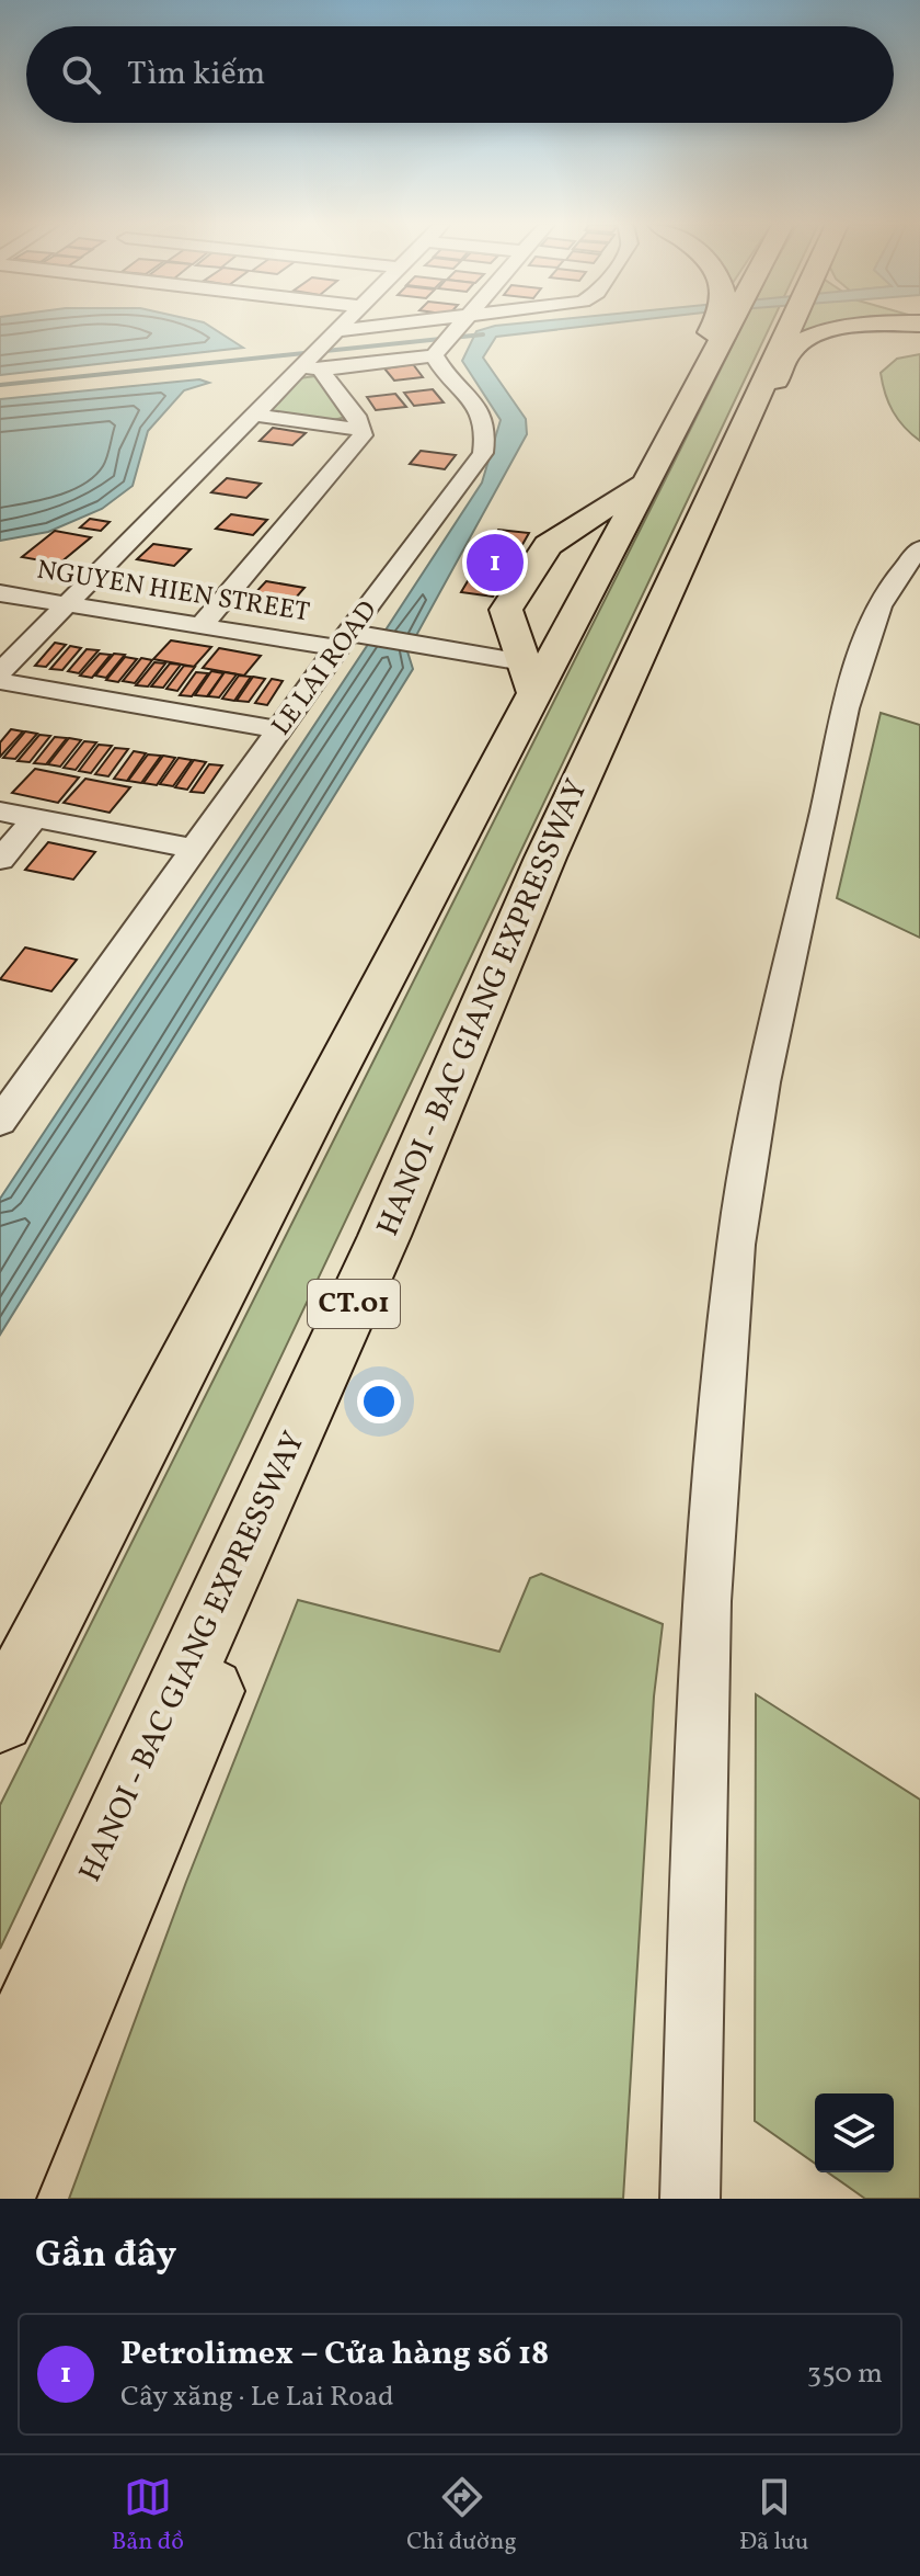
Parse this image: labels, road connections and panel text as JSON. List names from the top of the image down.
{
  "streets": {
    "highway": ["HANOI - BAC GIANG EXPRESSWAY", "CT.01"],
    "street": ["NGUYEN HIEN STREET", "LE LAI ROAD"]
  },
  "crossings": [
    ["NGUYEN HIEN STREET", "LE LAI ROAD"]
  ],
  "page": {
    "search": "Tìm kiếm",
    "pins": "1",
    "heading": "Gần đây",
    "list": [
      {
        "mark": "1",
        "name": "Petrolimex – Cửa hàng số 18",
        "note": "Cây xăng · Le Lai Road",
        "value": "350 m"
      }
    ],
    "nav": ["Bản đồ", "Chỉ đường", "Đã lưu"]
  }
}
